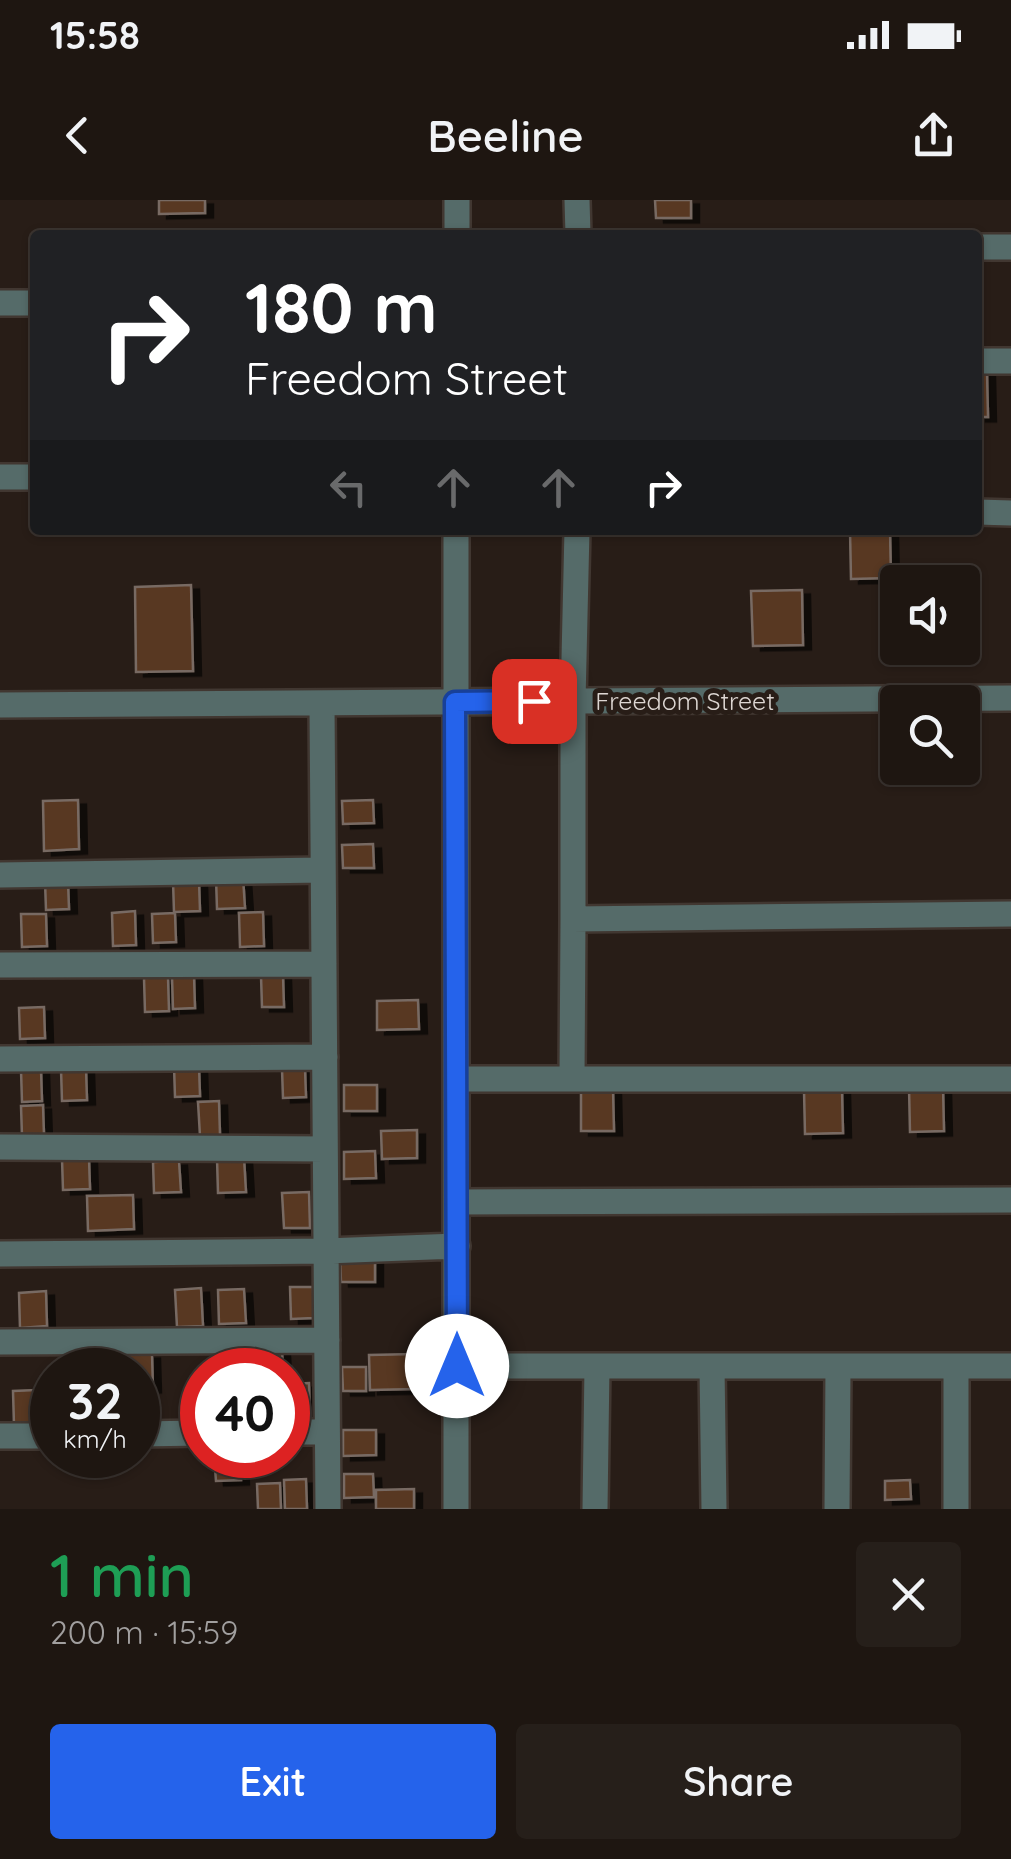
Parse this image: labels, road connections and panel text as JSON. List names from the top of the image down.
{
  "streets": {
    "street": ["Freedom Street"]
  },
  "page": {
    "status": "15:58",
    "header": "Beeline",
    "turn": ["180 m", "Freedom Street"],
    "speed": "32 km/h",
    "limit": "40",
    "heading": ["1 min", "200 m · 15:59"],
    "buttons": ["Exit", "Share"]
  }
}
